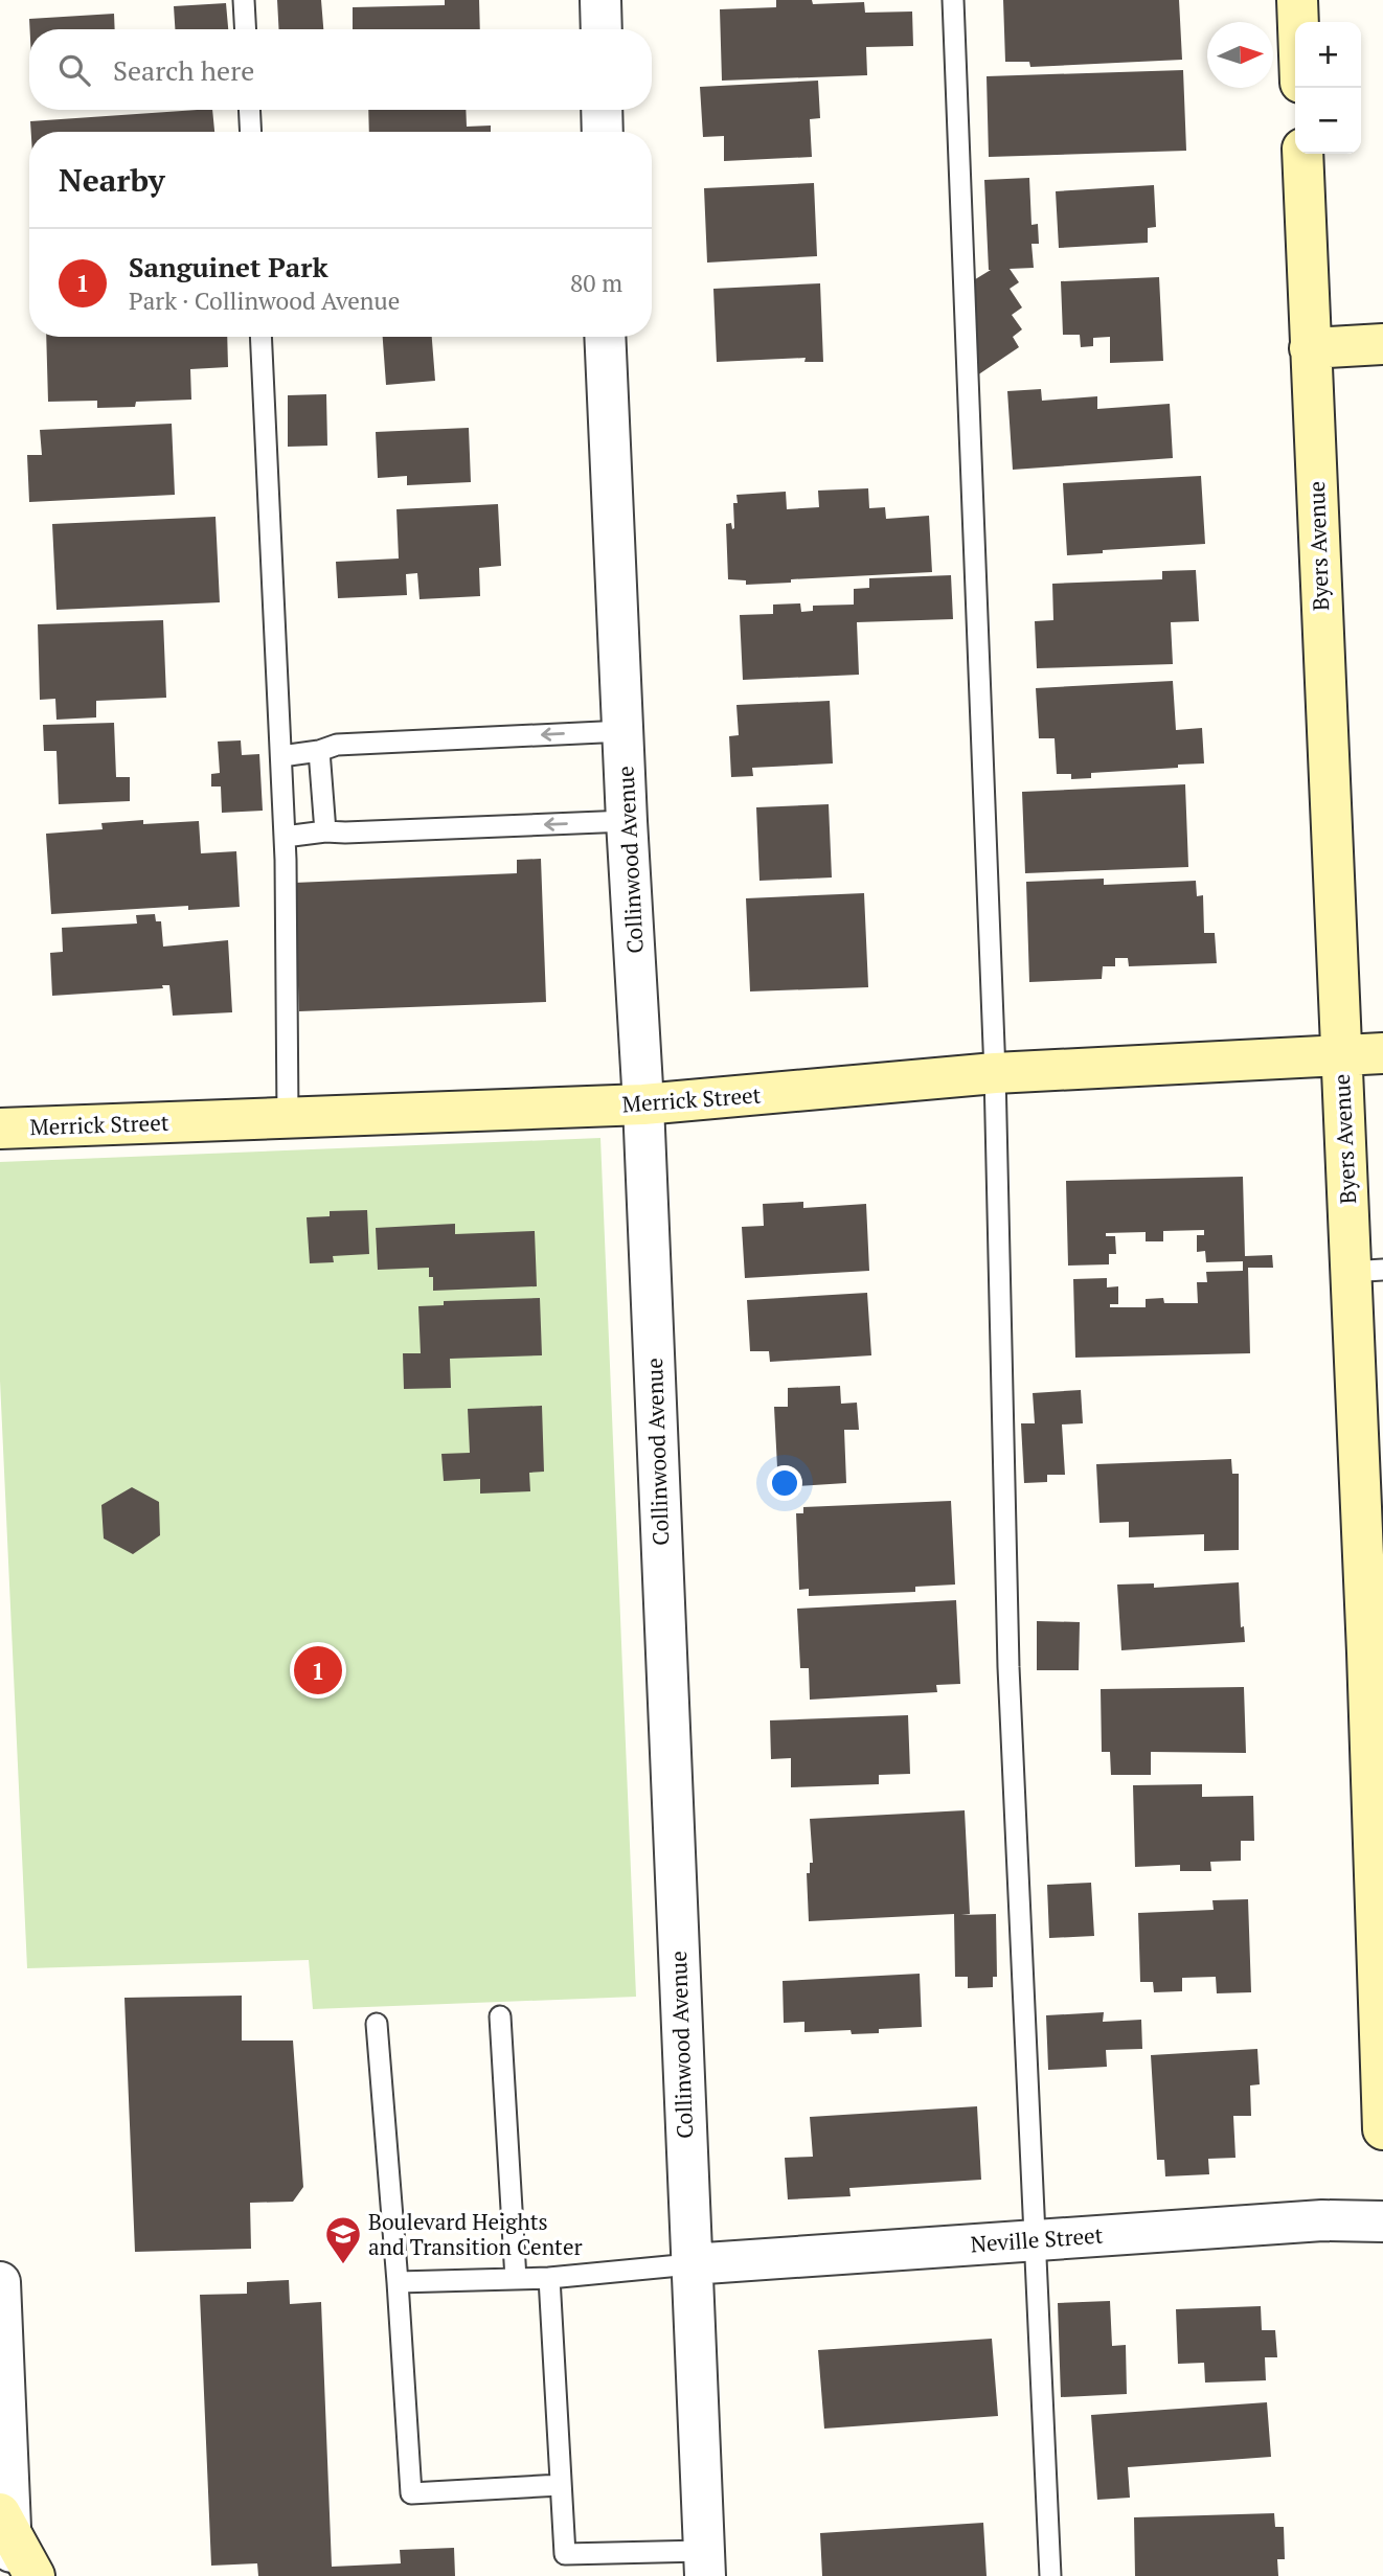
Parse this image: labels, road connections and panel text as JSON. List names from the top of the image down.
{
  "streets": {
    "street": [
      "Byers Avenue",
      "Collinwood Avenue",
      "Merrick Street",
      "Neville Street"
    ]
  },
  "crossings": [
    ["Byers Avenue", "Merrick Street"],
    ["Collinwood Avenue", "Merrick Street"],
    ["Collinwood Avenue", "Neville Street"]
  ],
  "places": {
    "school or university": ["Boulevard Heights and Transition Center"]
  },
  "north": "right",
  "page": {
    "map_buttons": ["+", "−"],
    "search": "Search here",
    "heading": "Nearby",
    "list": [
      {
        "mark": "1",
        "name": "Sanguinet Park",
        "note": "Park · Collinwood Avenue",
        "value": "80 m"
      }
    ],
    "pins": "1"
  }
}
